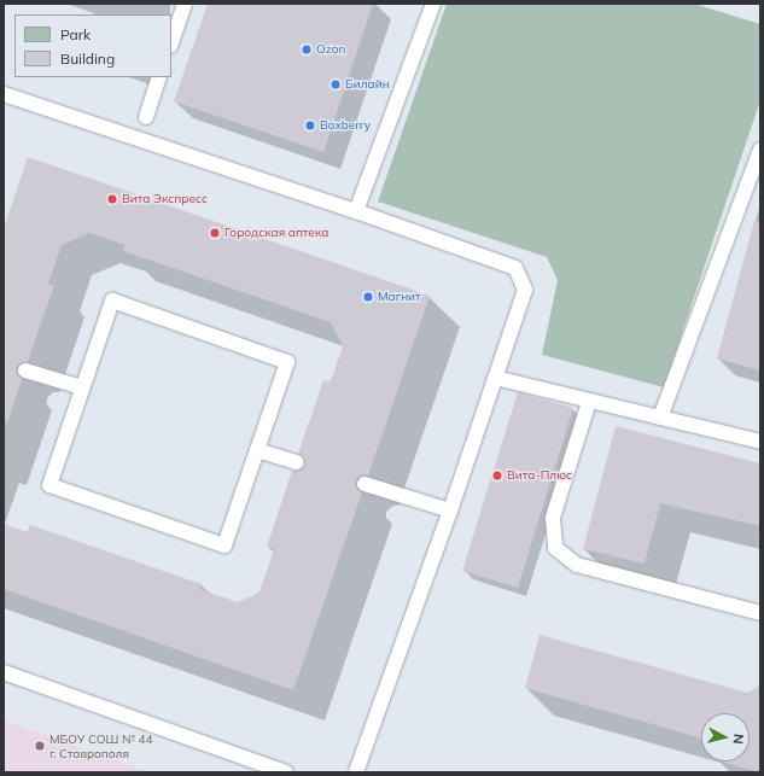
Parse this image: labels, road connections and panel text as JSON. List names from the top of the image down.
{
  "places": [
    "Ozon",
    "Билайн",
    "Boxberry",
    "Вита Экспресс",
    "Городская аптека",
    "Магнит",
    "Вита-Плюс",
    "МБОУ СОШ № 44 г. Ставрополя"
  ],
  "legend": ["Park", "Building"],
  "north": "right"
}
